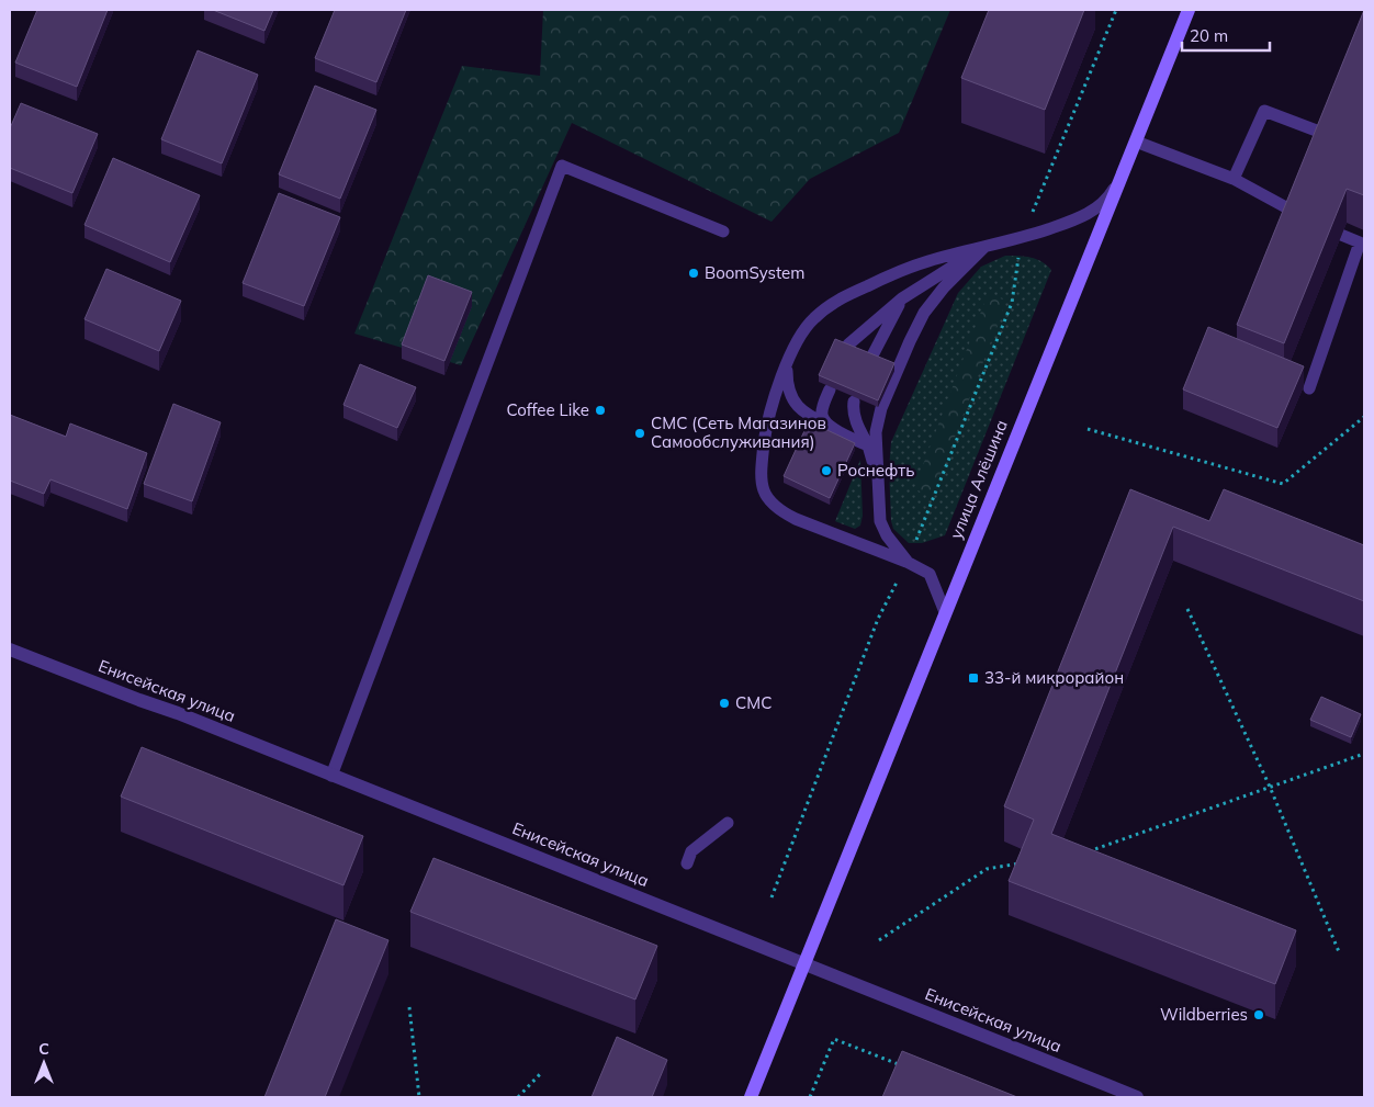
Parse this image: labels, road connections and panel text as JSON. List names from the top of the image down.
{
  "streets": {
    "street": ["улица Алёшина", "Енисейская улица"]
  },
  "crossings": [
    ["улица Алёшина", "Енисейская улица"]
  ],
  "places": {
    "other": [
      "BoomSystem",
      "Coffee Like",
      "СМС (Сеть Магазинов Самообслуживания)",
      "Роснефть",
      "СМС",
      "Wildberries"
    ],
    "transit": ["33-й микрорайон"]
  },
  "scale_bar": "20 m",
  "north": "top"
}
